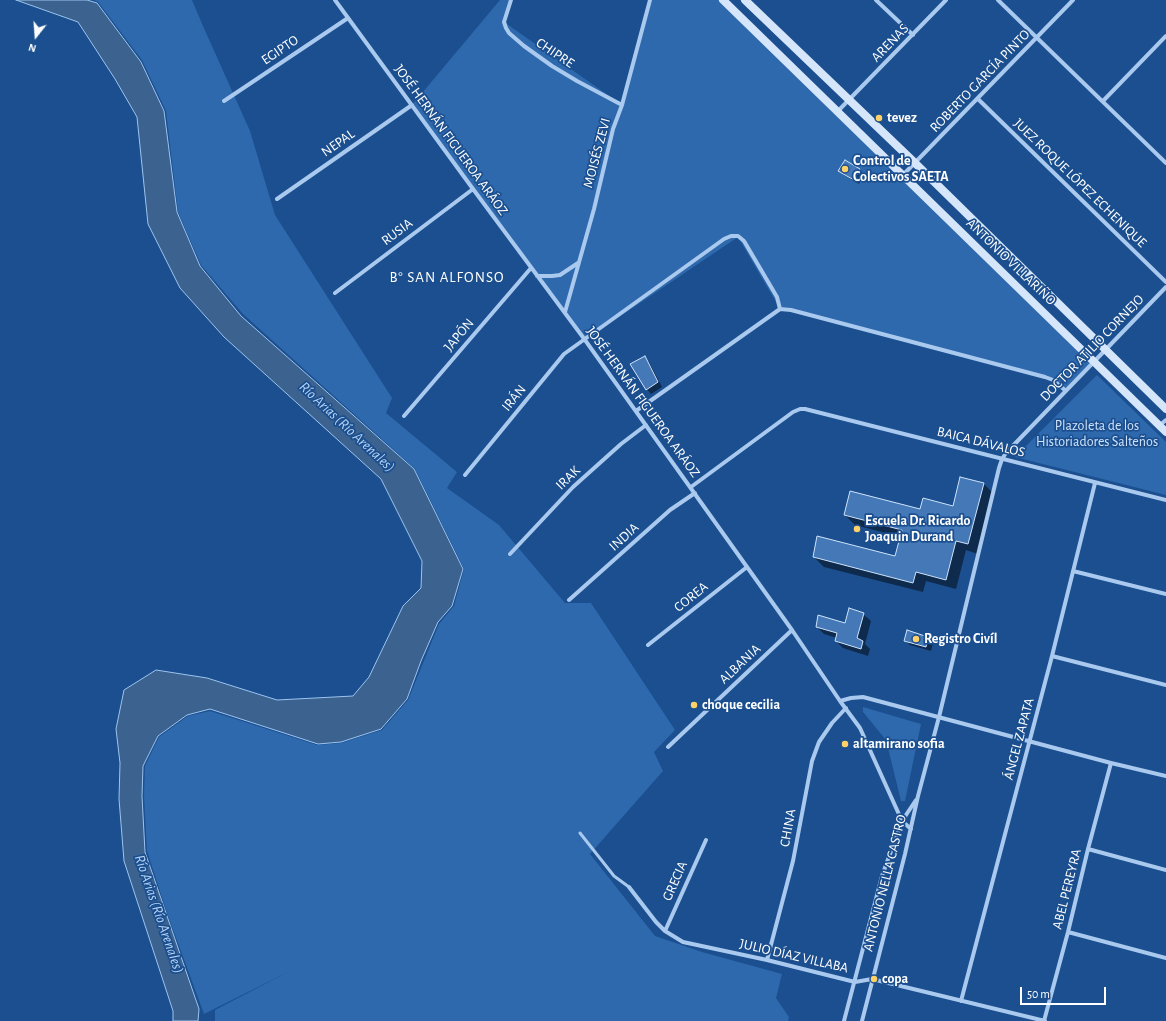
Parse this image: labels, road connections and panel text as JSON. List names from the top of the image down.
{
  "streets": {
    "street": [
      "ARENAS",
      "EGIPTO",
      "CHIPRE",
      "ROBERTO GARCÍA PINTO",
      "JOSÉ HERNÁN FIGUEROA ARÁOZ",
      "NEPAL",
      "MOISÉS ZEVI",
      "JUEZ ROQUE LÓPEZ ECHENIQUE",
      "RUSIA",
      "ANTONIO VILLARIÑO",
      "JAPÓN",
      "DOCTOR ATILIO CORNEJO",
      "IRÁN",
      "BAICA DÁVALOS",
      "IRAK",
      "INDIA",
      "COREA",
      "ALBANIA",
      "ÁNGEL ZAPATA",
      "CHINA",
      "GRECIA",
      "ANTONIO NELLA CASTRO",
      "ABEL PEREYRA",
      "JULIO DÍAZ VILLABA"
    ]
  },
  "crossings": [
    ["ARENAS", "ANTONIO VILLARIÑO"],
    ["EGIPTO", "JOSÉ HERNÁN FIGUEROA ARÁOZ"],
    ["CHIPRE", "MOISÉS ZEVI"],
    ["ROBERTO GARCÍA PINTO", "JUEZ ROQUE LÓPEZ ECHENIQUE"],
    ["ROBERTO GARCÍA PINTO", "ANTONIO VILLARIÑO"],
    ["JOSÉ HERNÁN FIGUEROA ARÁOZ", "NEPAL"],
    ["JOSÉ HERNÁN FIGUEROA ARÁOZ", "MOISÉS ZEVI"],
    ["JOSÉ HERNÁN FIGUEROA ARÁOZ", "RUSIA"],
    ["JOSÉ HERNÁN FIGUEROA ARÁOZ", "JAPÓN"],
    ["JOSÉ HERNÁN FIGUEROA ARÁOZ", "IRÁN"],
    ["JOSÉ HERNÁN FIGUEROA ARÁOZ", "BAICA DÁVALOS"],
    ["JOSÉ HERNÁN FIGUEROA ARÁOZ", "IRAK"],
    ["JOSÉ HERNÁN FIGUEROA ARÁOZ", "INDIA"],
    ["JOSÉ HERNÁN FIGUEROA ARÁOZ", "COREA"],
    ["JOSÉ HERNÁN FIGUEROA ARÁOZ", "ALBANIA"],
    ["JOSÉ HERNÁN FIGUEROA ARÁOZ", "CHINA"],
    ["JOSÉ HERNÁN FIGUEROA ARÁOZ", "ANTONIO NELLA CASTRO"],
    ["ANTONIO VILLARIÑO", "DOCTOR ATILIO CORNEJO"],
    ["DOCTOR ATILIO CORNEJO", "BAICA DÁVALOS"],
    ["DOCTOR ATILIO CORNEJO", "ANTONIO NELLA CASTRO"],
    ["BAICA DÁVALOS", "ÁNGEL ZAPATA"],
    ["BAICA DÁVALOS", "ANTONIO NELLA CASTRO"],
    ["ÁNGEL ZAPATA", "JULIO DÍAZ VILLABA"],
    ["CHINA", "JULIO DÍAZ VILLABA"],
    ["GRECIA", "JULIO DÍAZ VILLABA"],
    ["ANTONIO NELLA CASTRO", "JULIO DÍAZ VILLABA"],
    ["ABEL PEREYRA", "JULIO DÍAZ VILLABA"]
  ],
  "districts": ["B° SAN ALFONSO"],
  "water": ["Río Arias (Río Arenales)"],
  "parks": ["Plazoleta de los Historiadores Salteños"],
  "places": [
    "tevez",
    "Control de Colectivos SAETA",
    "Escuela Dr. Ricardo Joaquin Durand",
    "Registro Civíl",
    "choque cecilia",
    "altamirano sofia",
    "copa"
  ],
  "scale_bar": "50 m",
  "north": "bottom"
}
